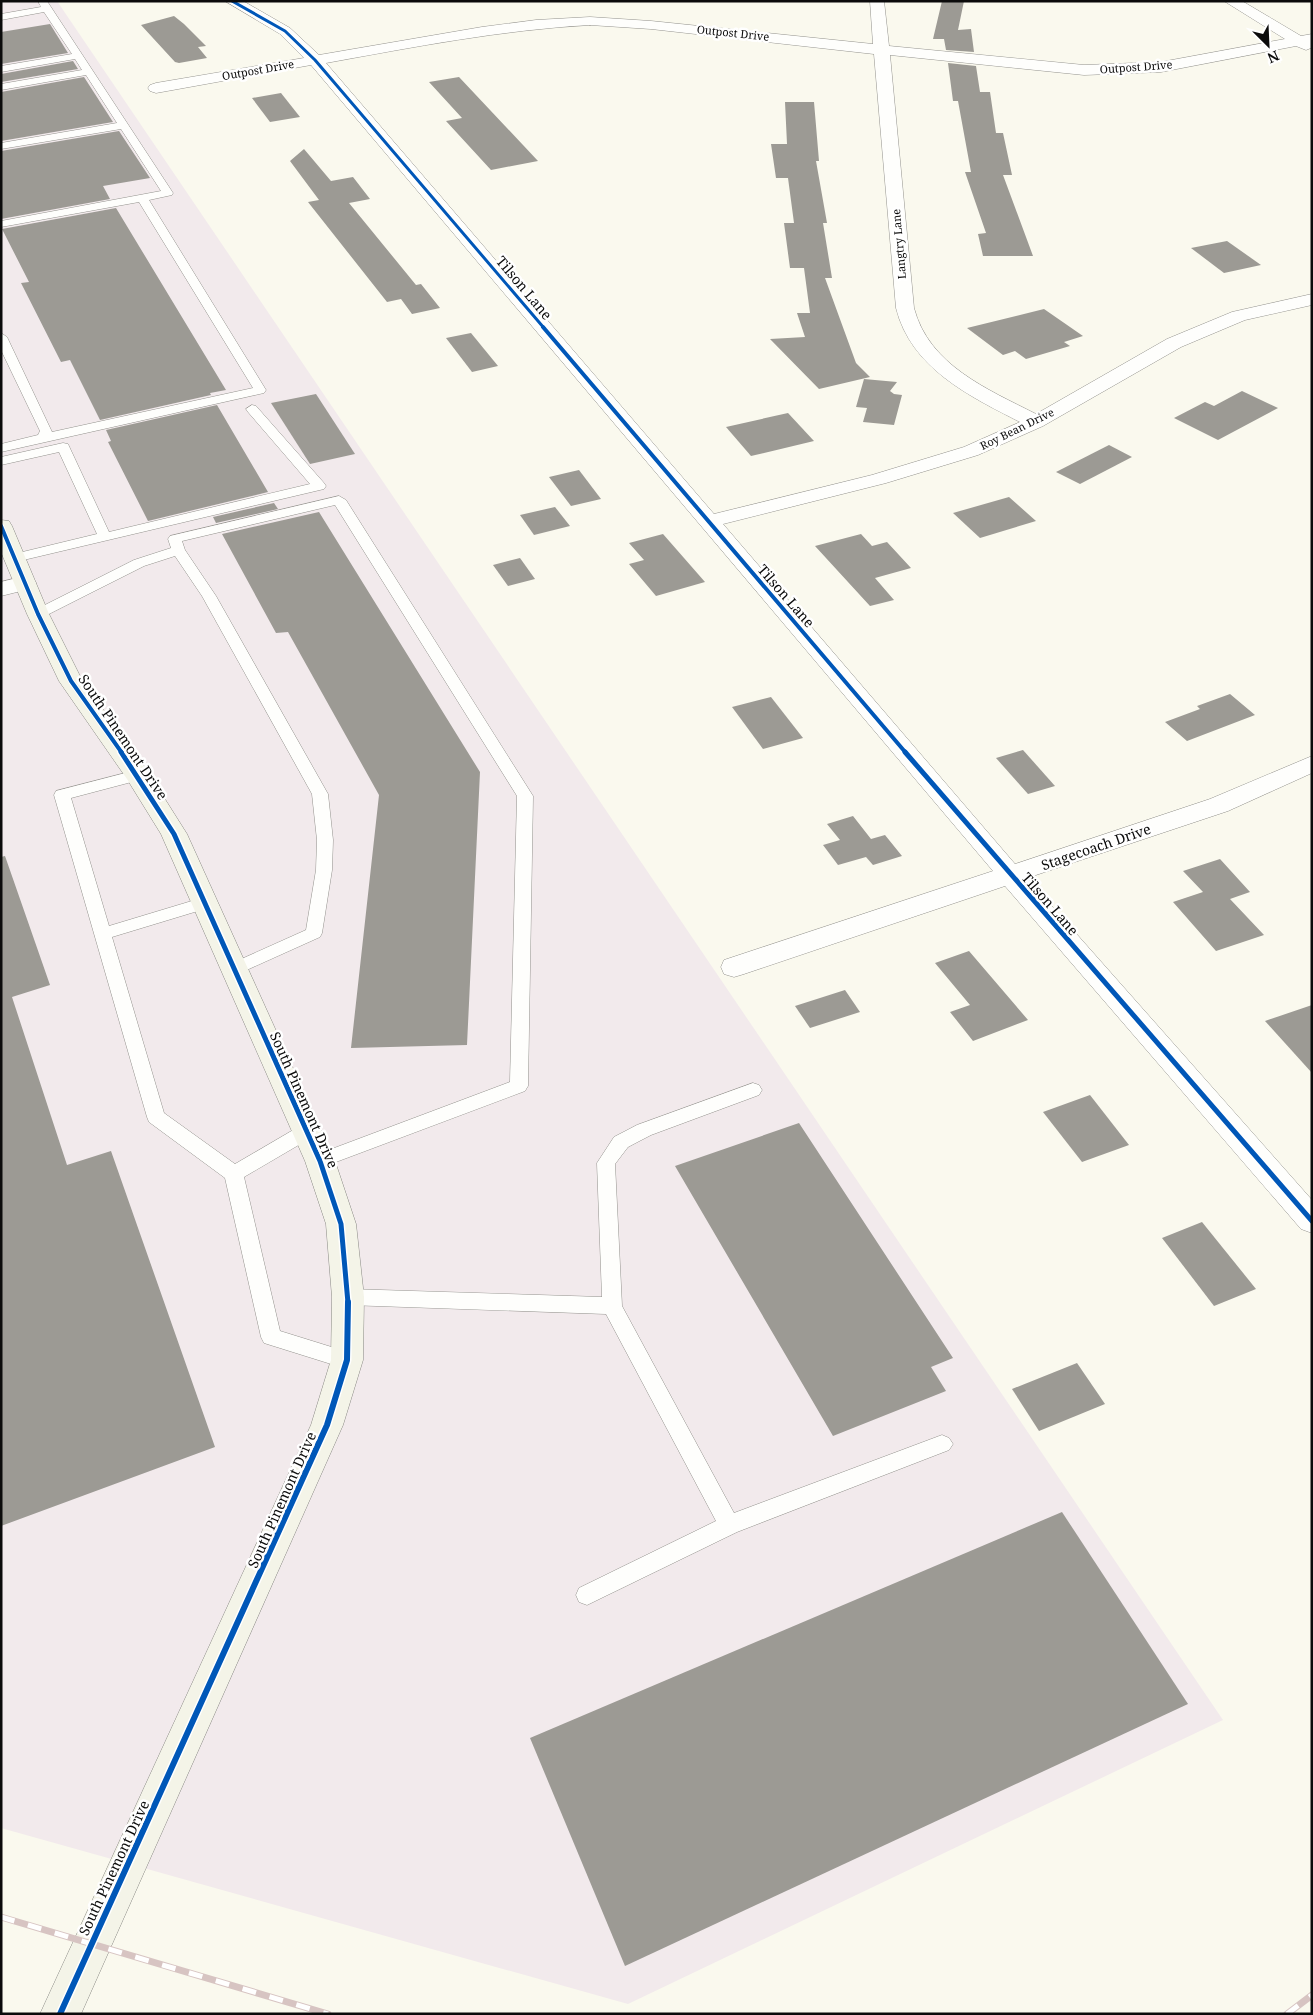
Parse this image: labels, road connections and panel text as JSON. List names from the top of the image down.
{
  "streets": {
    "street": [
      "Outpost Drive",
      "Langtry Lane",
      "Tilson Lane",
      "Roy Bean Drive",
      "South Pinemont Drive",
      "Stagecoach Drive"
    ]
  },
  "crossings": [
    ["Outpost Drive", "Langtry Lane"],
    ["Outpost Drive", "Tilson Lane"],
    ["Langtry Lane", "Roy Bean Drive"],
    ["Tilson Lane", "Roy Bean Drive"],
    ["Tilson Lane", "Stagecoach Drive"]
  ],
  "north": "bottom right"
}
